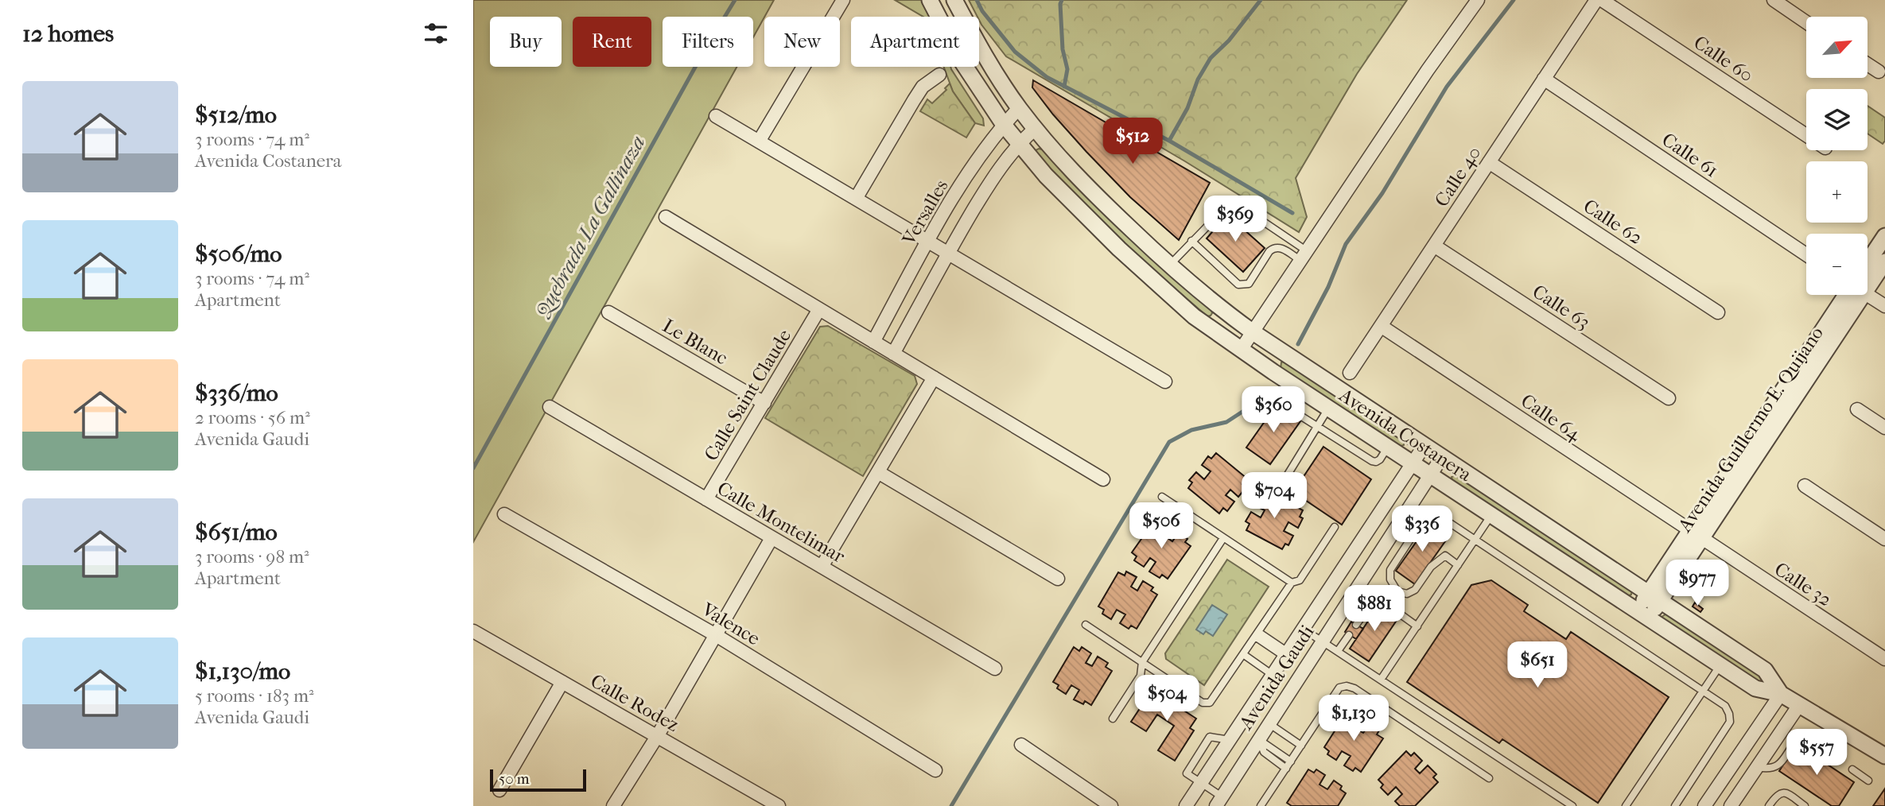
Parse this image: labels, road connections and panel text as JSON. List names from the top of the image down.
{
  "streets": {
    "street": [
      "Calle 60",
      "Calle 61",
      "Calle 40",
      "Versalles",
      "Calle 62",
      "Calle 63",
      "Le Blanc",
      "Calle Saint Claude",
      "Calle 64",
      "Avenida Guillermo E. Quijano",
      "Avenida Costanera",
      "Calle Montelimar",
      "Calle 32",
      "Valence",
      "Avenida Gaudi",
      "Calle Rodez"
    ]
  },
  "crossings": [
    ["Calle 61", "Calle 40"],
    ["Calle 40", "Calle 62"],
    ["Calle 40", "Calle 63"],
    ["Calle 40", "Calle 64"],
    ["Versalles", "Avenida Costanera"],
    ["Le Blanc", "Calle Saint Claude"],
    ["Calle Saint Claude", "Calle Montelimar"],
    ["Calle 64", "Avenida Guillermo E. Quijano"],
    ["Calle 64", "Calle 32"],
    ["Avenida Guillermo E. Quijano", "Avenida Costanera"],
    ["Avenida Guillermo E. Quijano", "Calle 32"],
    ["Avenida Costanera", "Avenida Gaudi"]
  ],
  "water": ["Quebrada La Gallinaza"],
  "scale_bar": "50 m",
  "north": "top right",
  "page": {
    "heading": "12 homes",
    "map_buttons": ["+", "−"],
    "chip": [
      "Buy",
      "Rent",
      "Filters",
      "New",
      "Apartment"
    ],
    "list": [
      {
        "name": "$512/mo",
        "note": "3 rooms · 74 m² · Avenida Costanera"
      },
      {
        "name": "$506/mo",
        "note": "3 rooms · 74 m² · Apartment"
      },
      {
        "name": "$336/mo",
        "note": "2 rooms · 56 m² · Avenida Gaudi"
      },
      {
        "name": "$651/mo",
        "note": "3 rooms · 98 m² · Apartment"
      },
      {
        "name": "$1,130/mo",
        "note": "5 rooms · 183 m² · Avenida Gaudi"
      }
    ],
    "price": [
      "$512",
      "$369",
      "$360",
      "$704",
      "$506",
      "$336",
      "$977",
      "$881",
      "$651",
      "$504",
      "$1,130",
      "$557"
    ],
    "scale": "50 m"
  }
}
